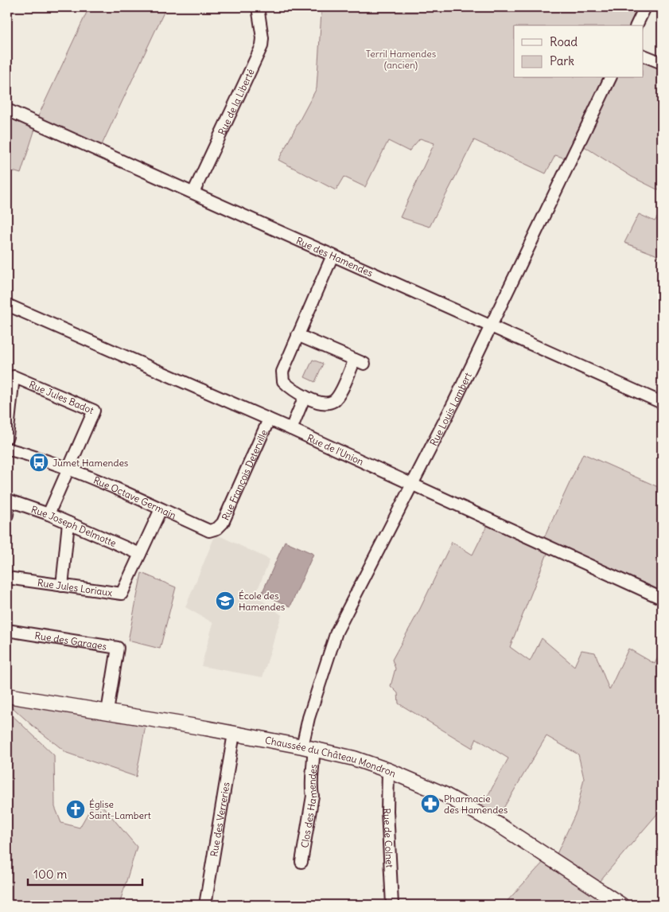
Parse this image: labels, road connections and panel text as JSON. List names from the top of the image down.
{
  "streets": {
    "main road": ["Chaussée du Château Mondron"],
    "street": [
      "Rue de la Liberté",
      "Rue des Hamendes",
      "Rue Jules Badot",
      "Rue Louis Lambert",
      "Rue de l'Union",
      "Rue François Deterville",
      "Rue Octave Germain",
      "Rue Joseph Delmotte",
      "Rue Jules Loriaux",
      "Rue des Garages",
      "Clos des Hamendes",
      "Rue des Verreries",
      "Rue de Colnet"
    ]
  },
  "crossings": [
    ["Rue de la Liberté", "Rue des Hamendes"],
    ["Rue des Hamendes", "Rue Louis Lambert"],
    ["Rue Jules Badot", "Rue Octave Germain"],
    ["Rue Jules Badot", "Rue Joseph Delmotte"],
    ["Rue Louis Lambert", "Rue de l'Union"],
    ["Rue Louis Lambert", "Chaussée du Château Mondron"],
    ["Rue Louis Lambert", "Clos des Hamendes"],
    ["Rue de l'Union", "Rue François Deterville"],
    ["Rue François Deterville", "Rue Octave Germain"],
    ["Rue Octave Germain", "Rue Jules Loriaux"],
    ["Rue Joseph Delmotte", "Rue Jules Loriaux"],
    ["Rue des Garages", "Chaussée du Château Mondron"],
    ["Chaussée du Château Mondron", "Clos des Hamendes"],
    ["Chaussée du Château Mondron", "Rue des Verreries"],
    ["Chaussée du Château Mondron", "Rue de Colnet"]
  ],
  "parks": ["Terril Hamendes (ancien)"],
  "places": {
    "bus stop": ["Jumet Hamendes"],
    "school or university": ["École des Hamendes"],
    "pharmacy": ["Pharmacie des Hamendes"],
    "church": ["Église Saint-Lambert"]
  },
  "legend": ["Road", "Park"],
  "scale_bar": "100 m"
}
